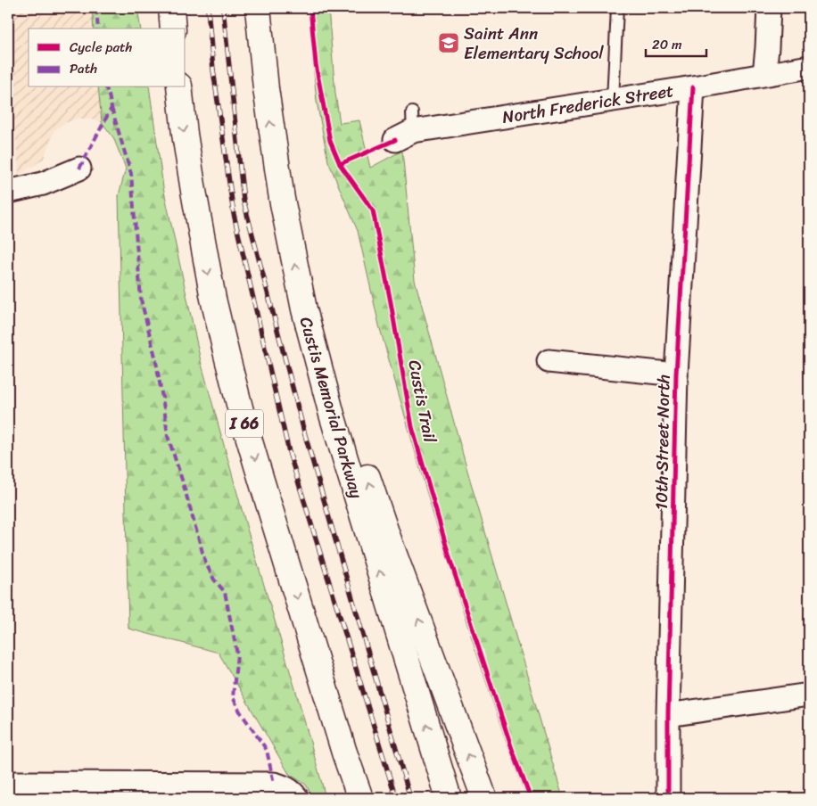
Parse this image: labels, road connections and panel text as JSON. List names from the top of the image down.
{
  "streets": {
    "highway": ["Custis Memorial Parkway", "I 66"],
    "street": ["North Frederick Street", "10th Street North"],
    "cycle path": ["Custis Trail"]
  },
  "crossings": [
    ["North Frederick Street", "10th Street North"]
  ],
  "places": {
    "school or university": ["Saint Ann Elementary School"]
  },
  "legend": ["Cycle path", "Path"],
  "scale_bar": "20 m"
}
